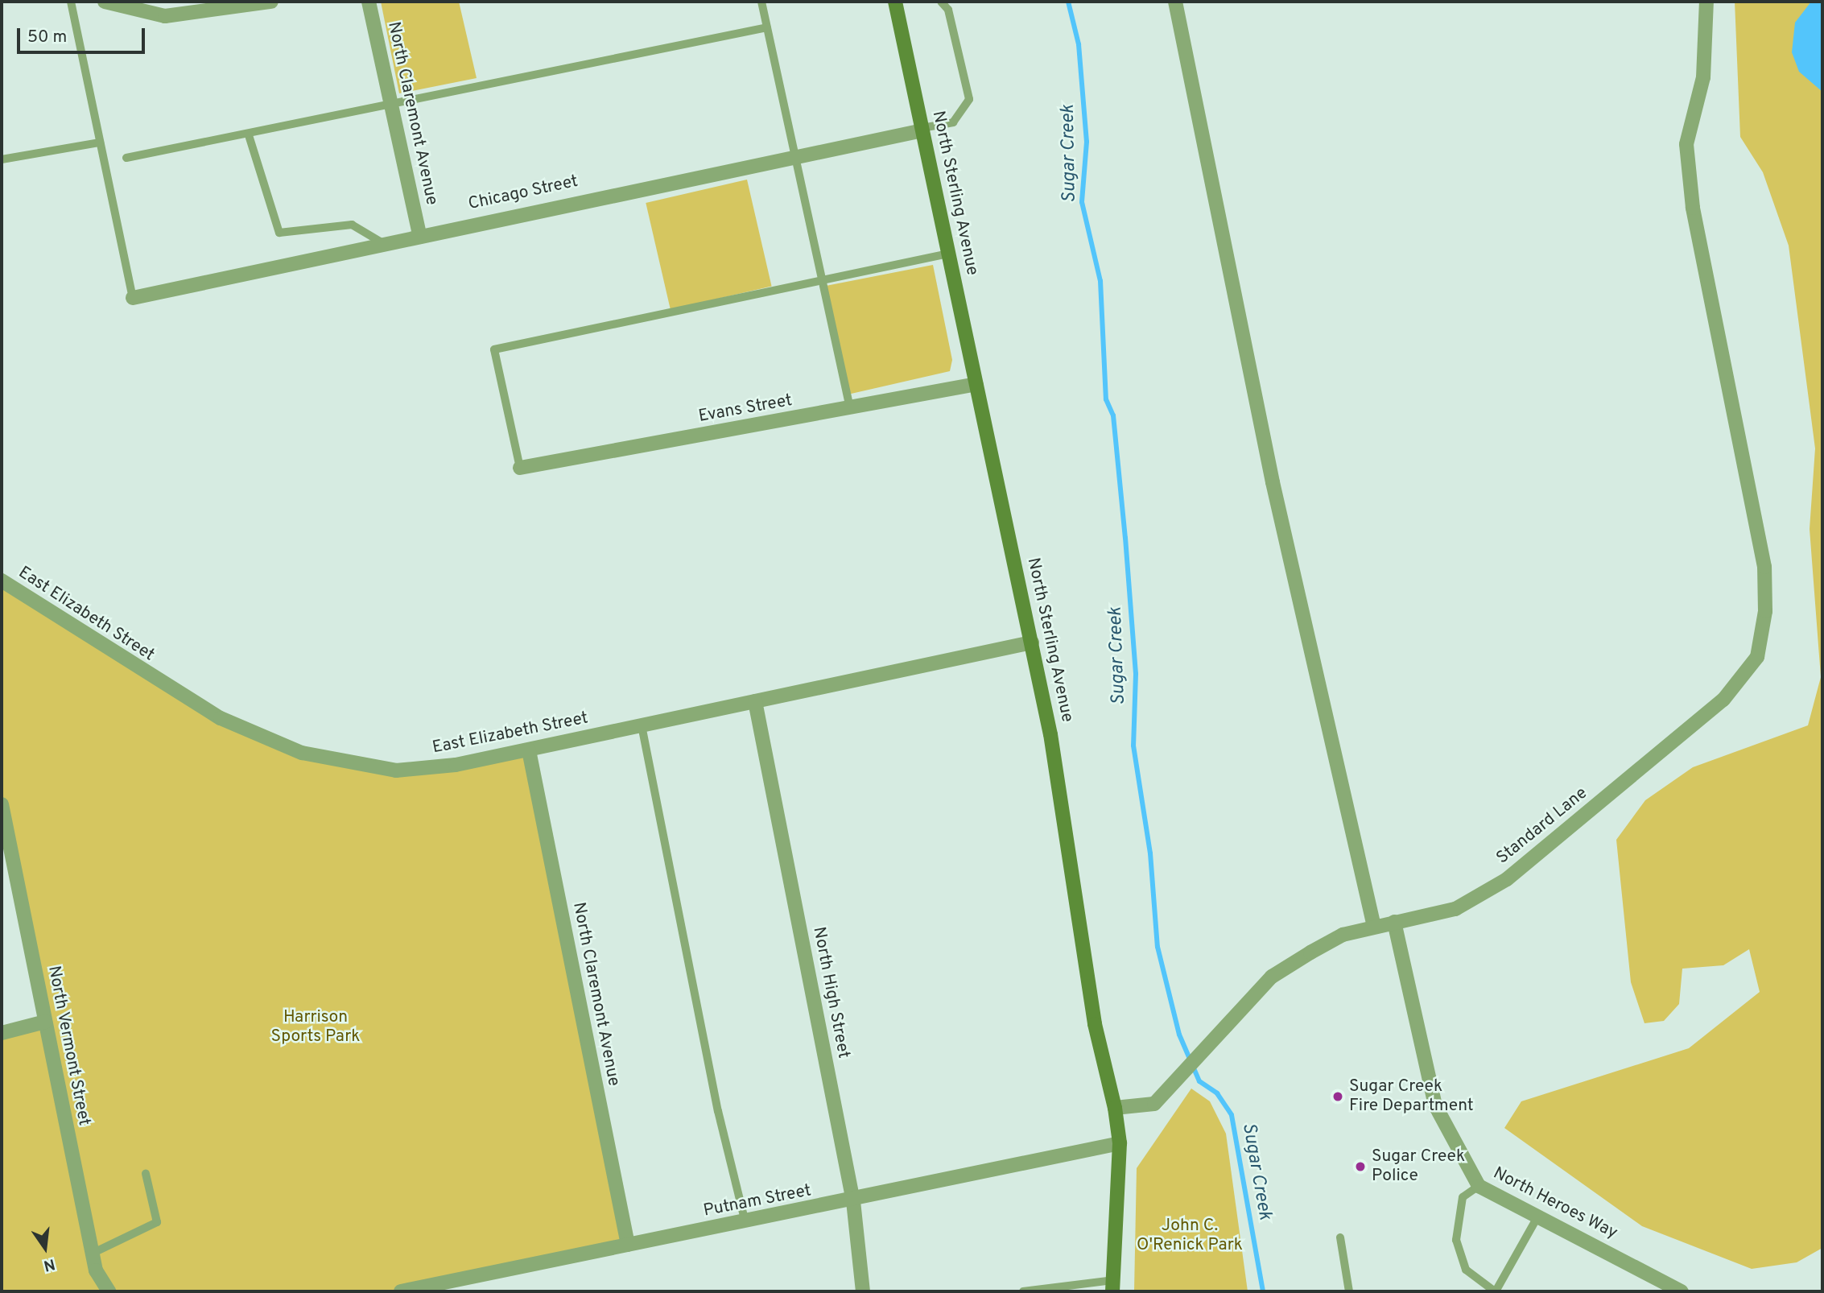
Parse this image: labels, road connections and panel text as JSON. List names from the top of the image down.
{
  "streets": {
    "main road": ["North Sterling Avenue"],
    "street": [
      "North Claremont Avenue",
      "Chicago Street",
      "Evans Street",
      "East Elizabeth Street",
      "Standard Lane",
      "North High Street",
      "North Vermont Street",
      "Putnam Street",
      "North Heroes Way"
    ]
  },
  "crossings": [
    ["North Claremont Avenue", "Chicago Street"],
    ["North Claremont Avenue", "East Elizabeth Street"],
    ["North Claremont Avenue", "Putnam Street"],
    ["Chicago Street", "North Sterling Avenue"],
    ["North Sterling Avenue", "Evans Street"],
    ["North Sterling Avenue", "East Elizabeth Street"],
    ["North Sterling Avenue", "Standard Lane"],
    ["North Sterling Avenue", "Putnam Street"],
    ["East Elizabeth Street", "North High Street"],
    ["Standard Lane", "North Heroes Way"],
    ["North High Street", "Putnam Street"]
  ],
  "water": ["Sugar Creek"],
  "parks": ["Harrison Sports Park", "John C. O'Renick Park"],
  "places": ["Sugar Creek Fire Department", "Sugar Creek Police"],
  "scale_bar": "50 m",
  "north": "bottom"
}
